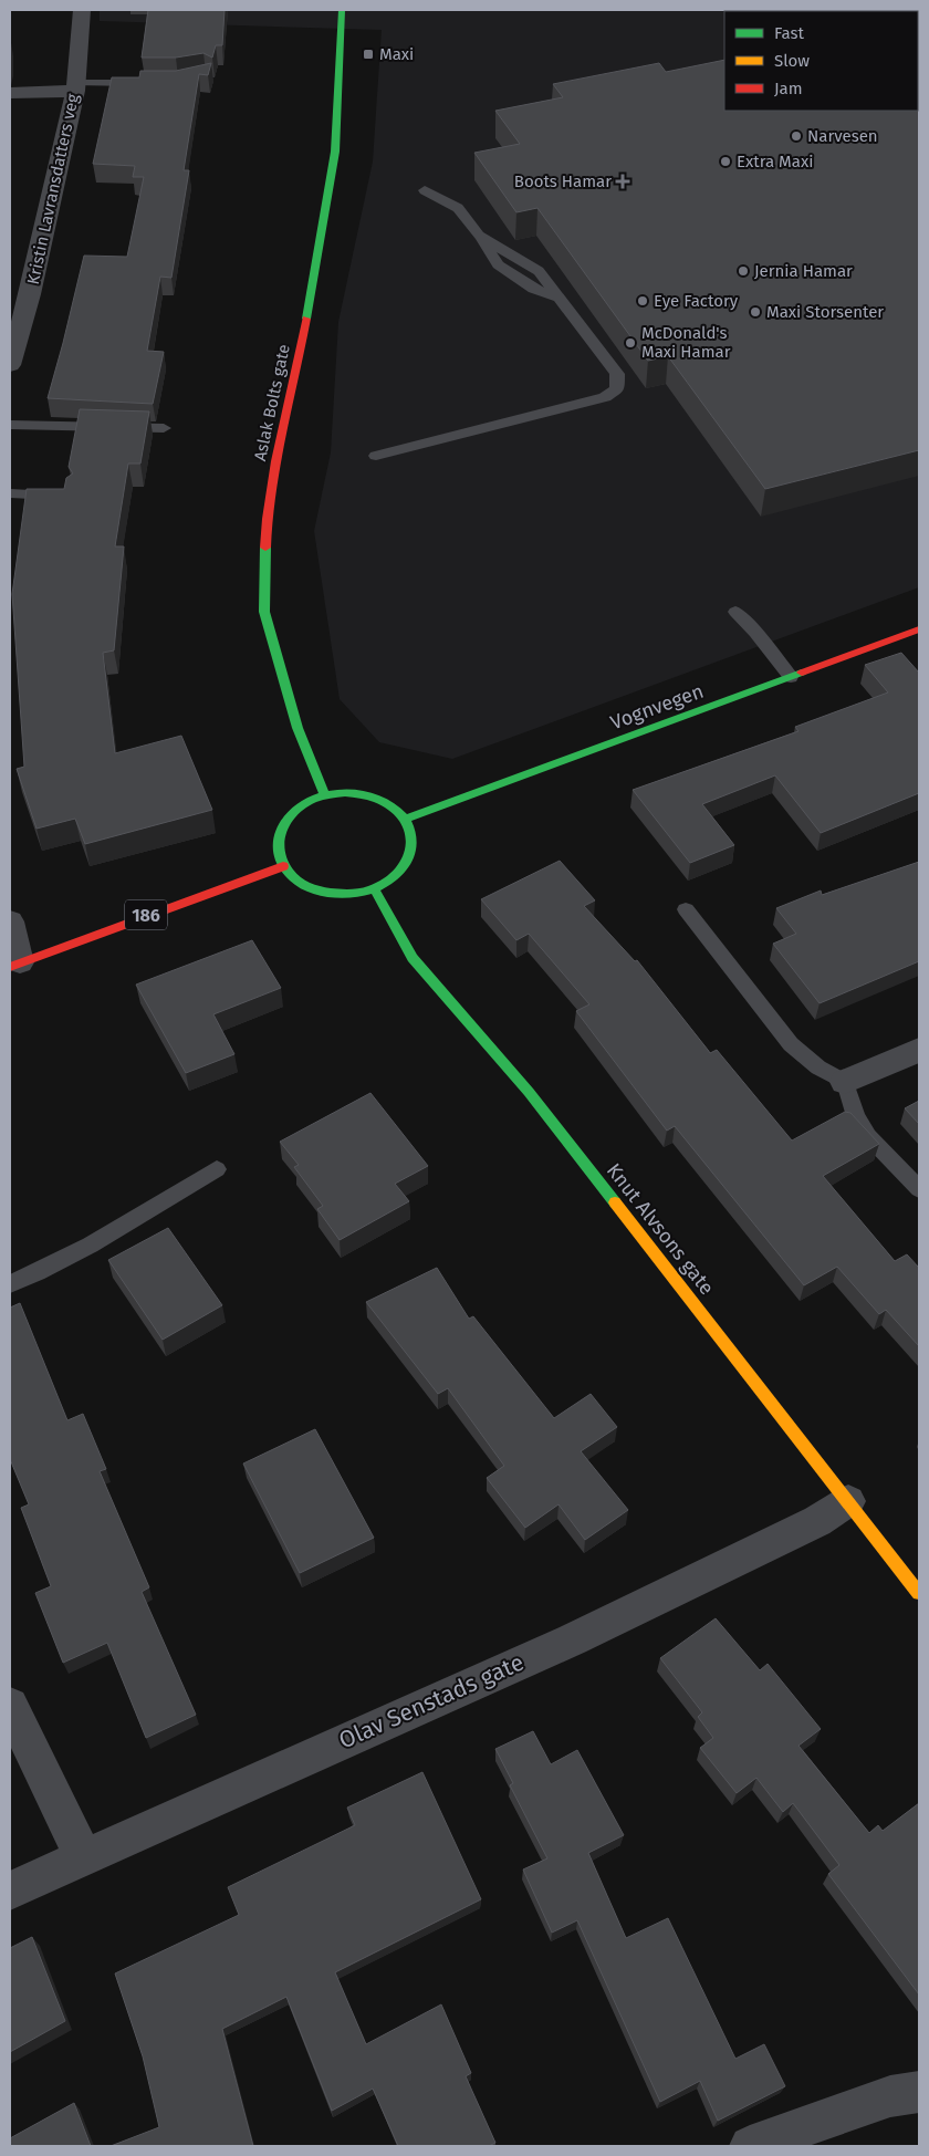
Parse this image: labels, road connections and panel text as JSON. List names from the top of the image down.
{
  "streets": {
    "main road": [
      "Aslak Bolts gate",
      "Vognvegen",
      "186",
      "Knut Alvsons gate"
    ],
    "street": ["Kristin Lavransdatters veg", "Olav Senstads gate"]
  },
  "crossings": [
    ["Aslak Bolts gate", "Vognvegen"],
    ["Aslak Bolts gate", "186"],
    ["Aslak Bolts gate", "Knut Alvsons gate"],
    ["Vognvegen", "186"],
    ["Vognvegen", "Knut Alvsons gate"],
    ["186", "Knut Alvsons gate"],
    ["Knut Alvsons gate", "Olav Senstads gate"]
  ],
  "places": {
    "transit": ["Maxi"],
    "other": [
      "Narvesen",
      "Extra Maxi",
      "Jernia Hamar",
      "Eye Factory",
      "Maxi Storsenter",
      "McDonald's Maxi Hamar"
    ],
    "health": ["Boots Hamar"]
  },
  "legend": ["Fast", "Slow", "Jam"]
}
